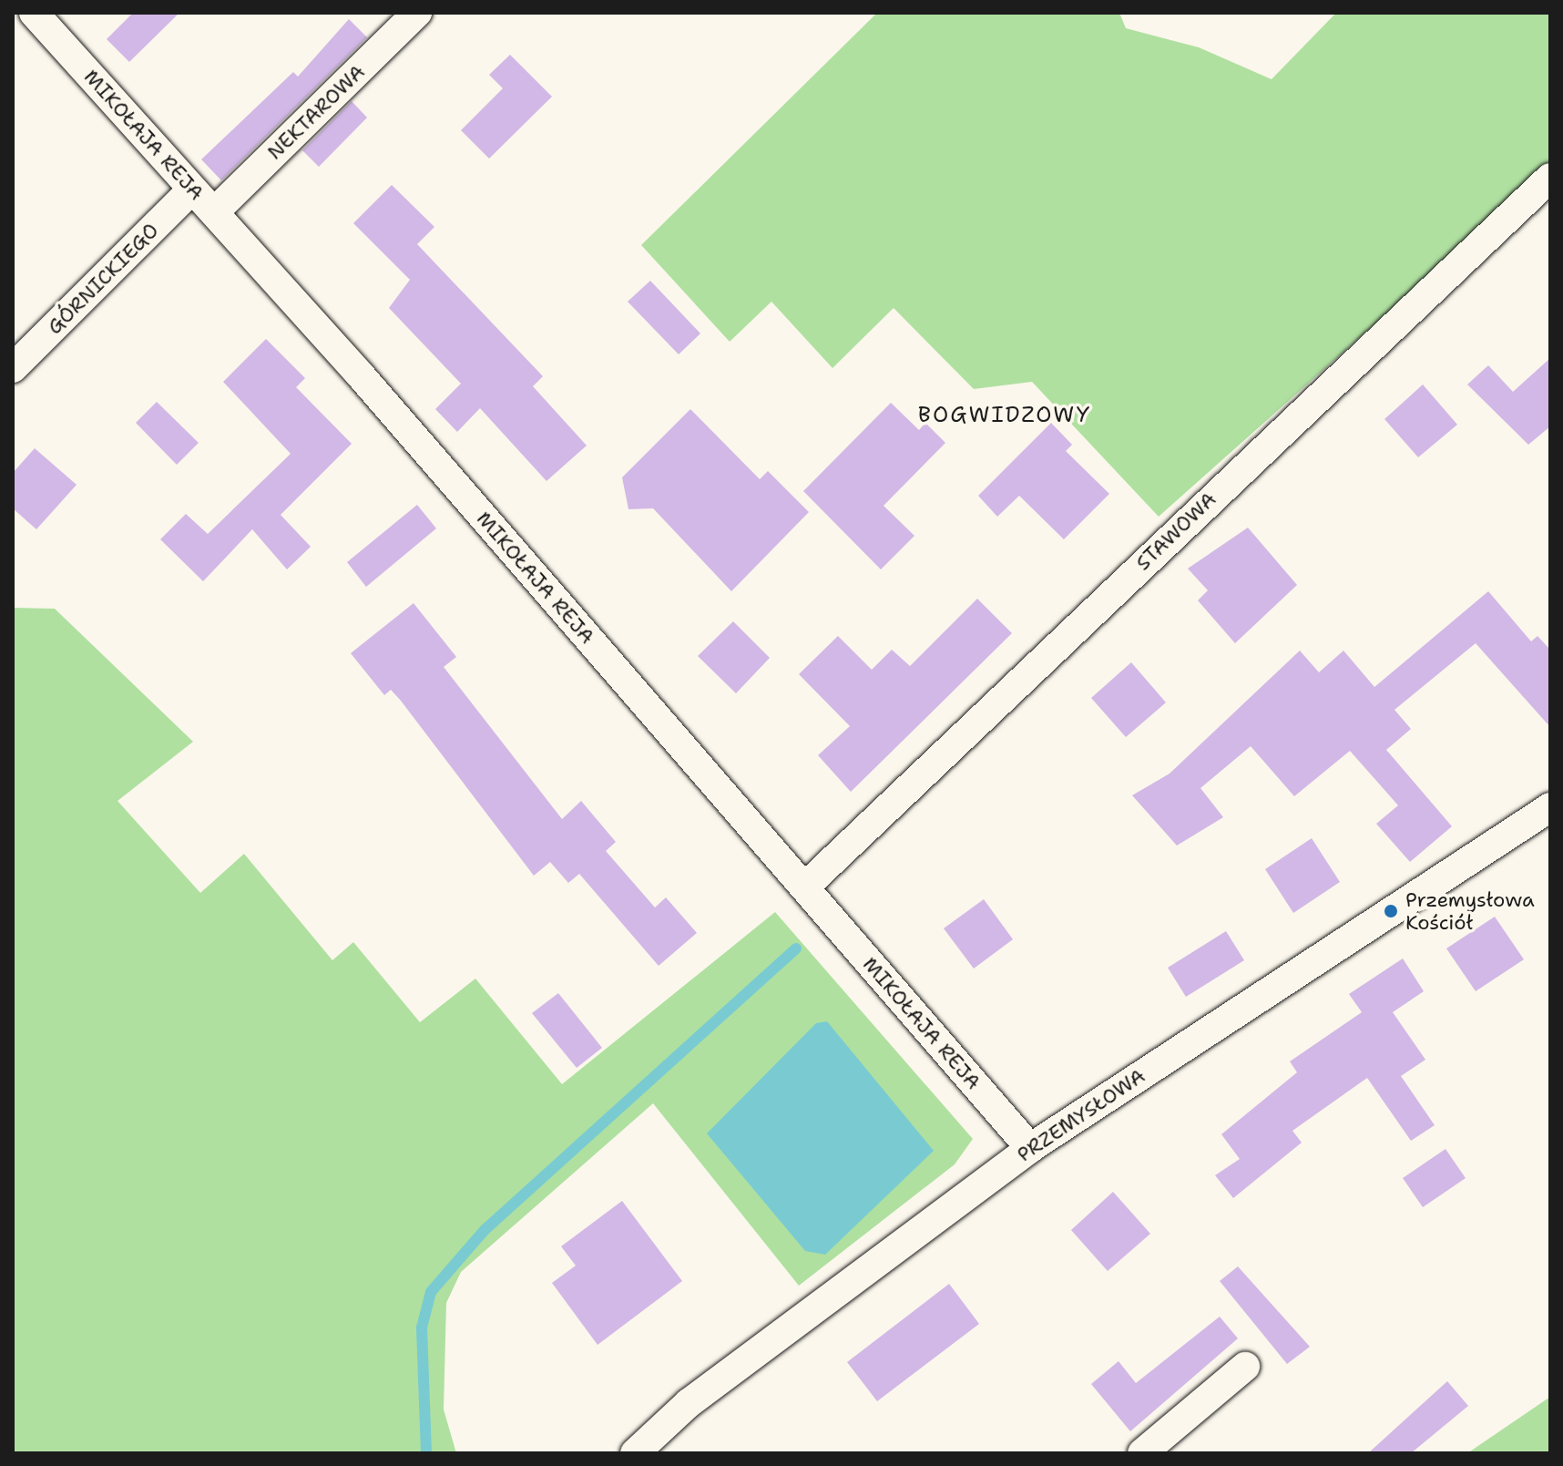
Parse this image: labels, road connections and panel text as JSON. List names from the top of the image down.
{
  "streets": {
    "street": [
      "NEKTAROWA",
      "MIKOŁAJA REJA",
      "GÓRNICKIEGO",
      "STAWOWA",
      "PRZEMYSŁOWA"
    ]
  },
  "crossings": [
    ["NEKTAROWA", "MIKOŁAJA REJA"],
    ["MIKOŁAJA REJA", "GÓRNICKIEGO"],
    ["MIKOŁAJA REJA", "STAWOWA"],
    ["MIKOŁAJA REJA", "PRZEMYSŁOWA"]
  ],
  "districts": ["BOGWIDZOWY"],
  "places": ["Przemysłowa Kościół"]
}
